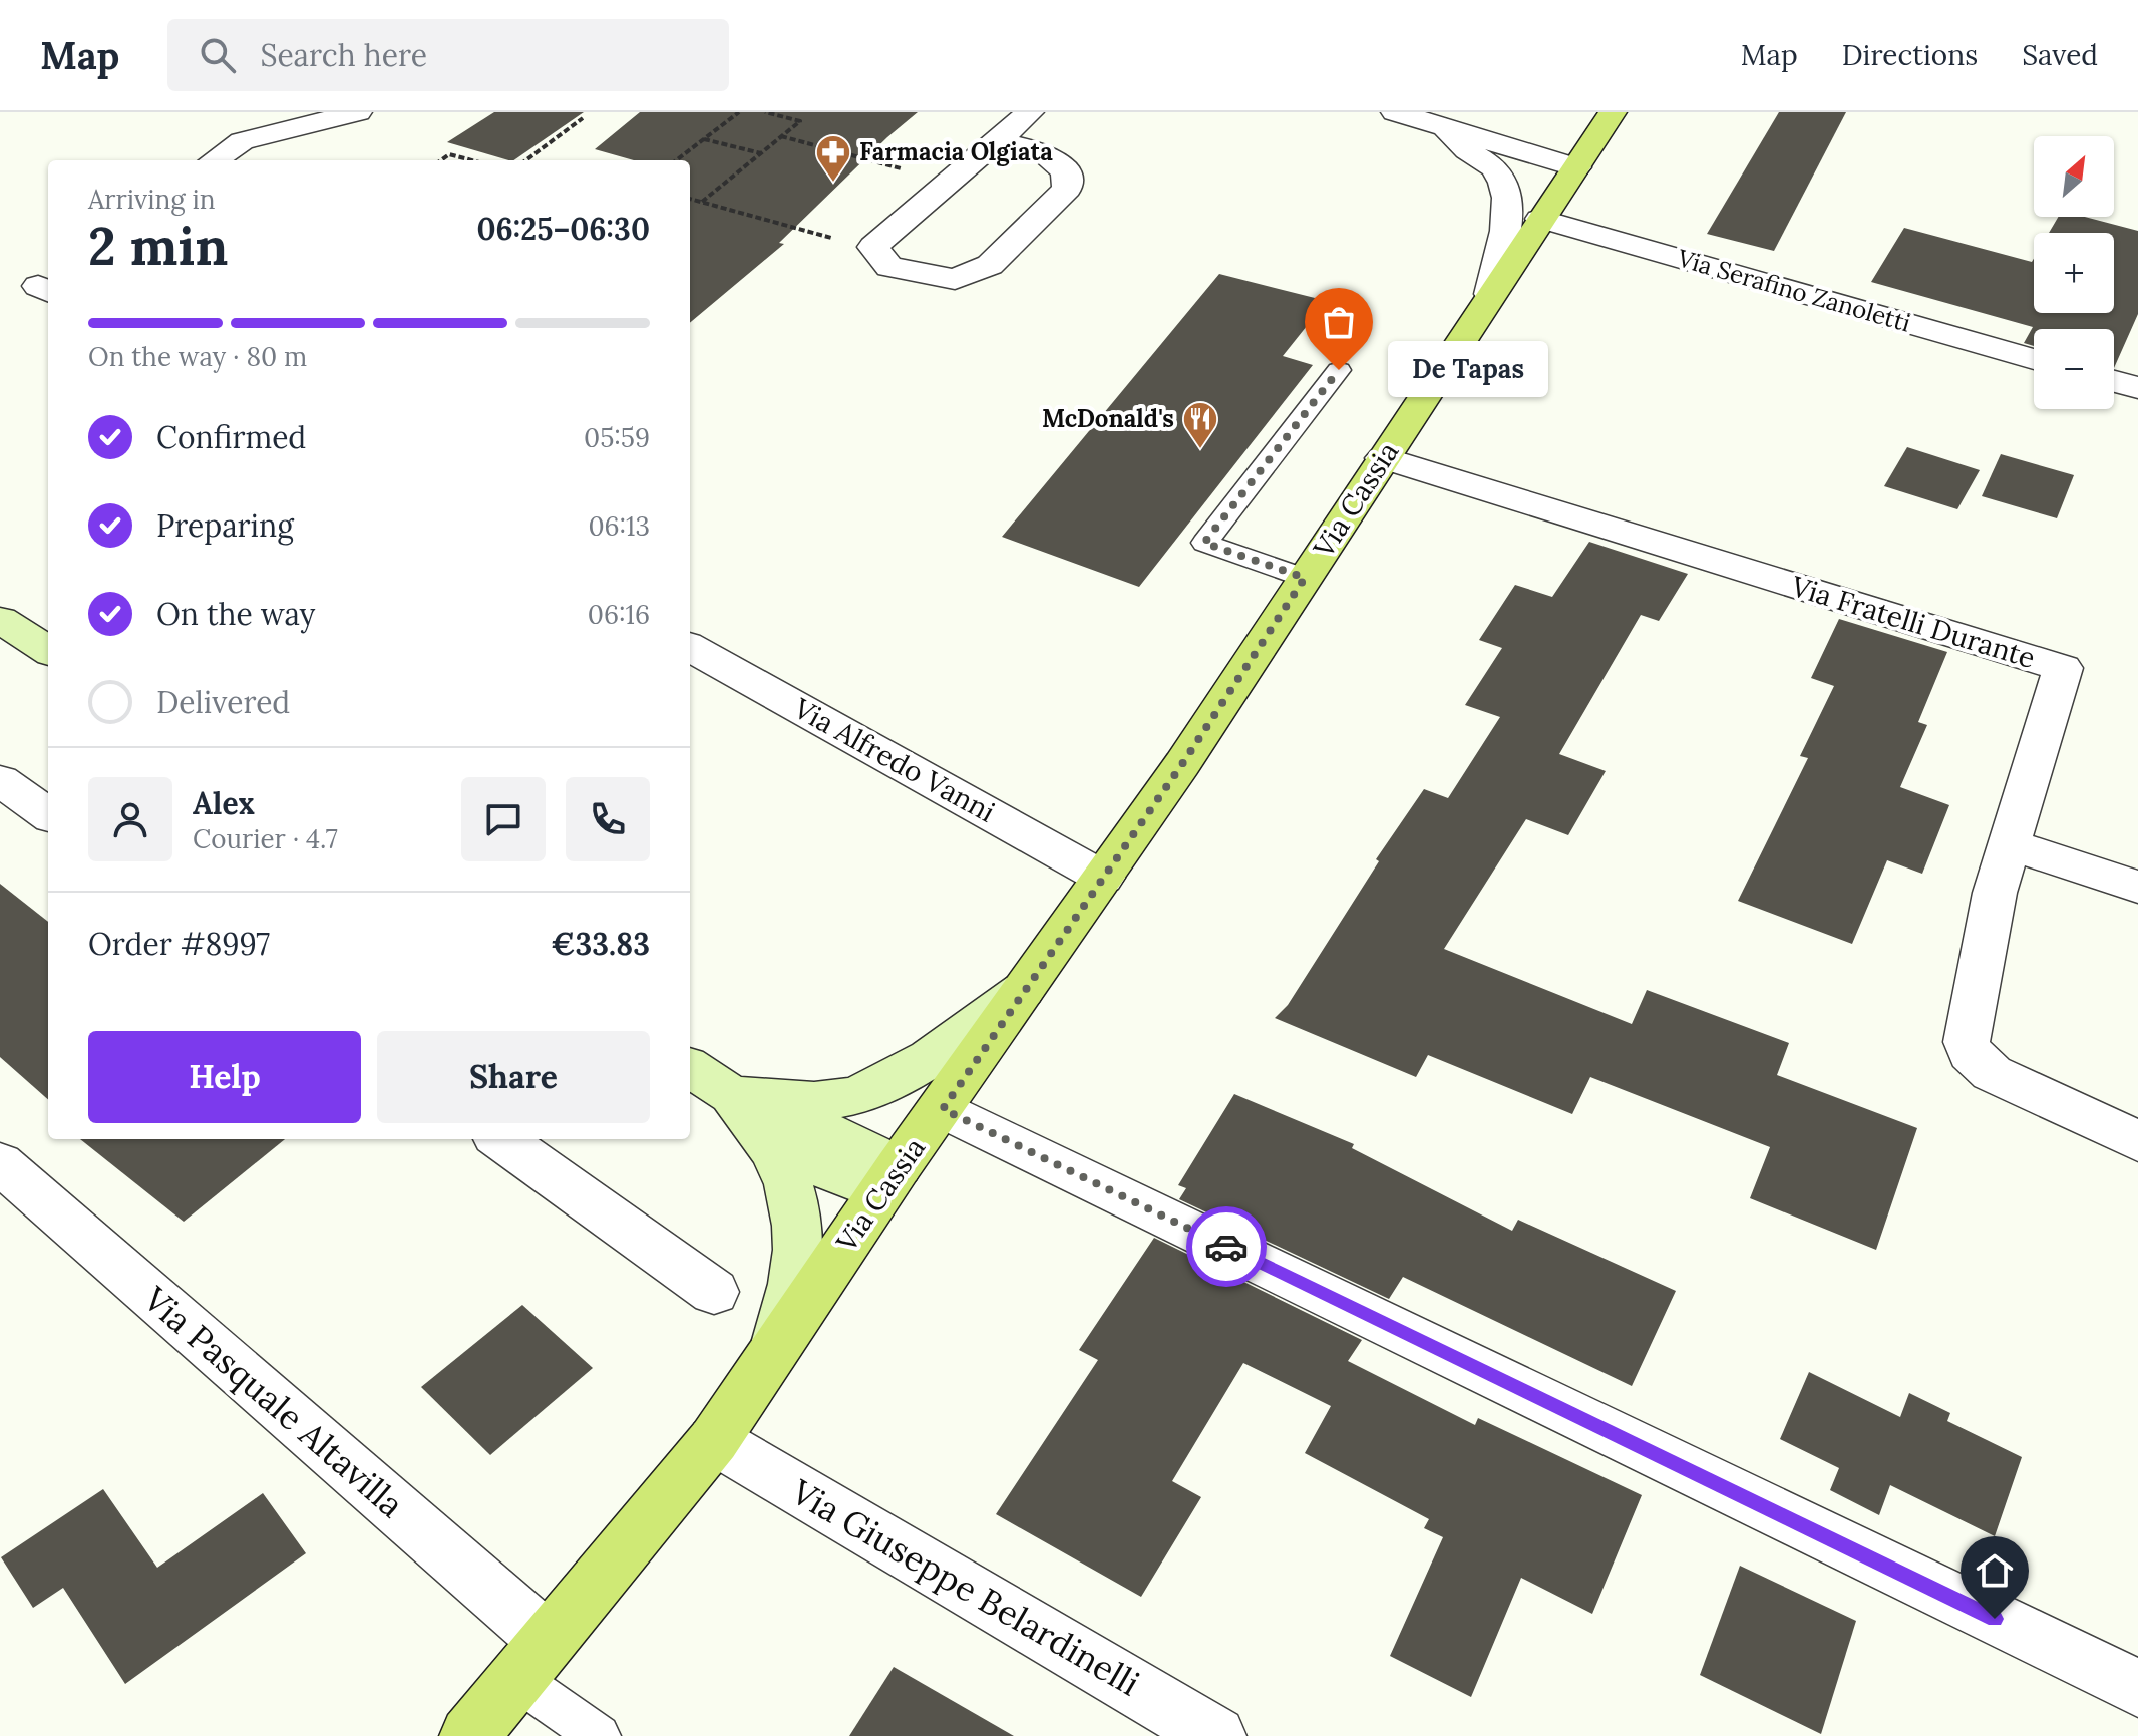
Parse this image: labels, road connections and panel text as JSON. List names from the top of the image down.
{
  "streets": {
    "main road": ["Via Cassia"],
    "street": [
      "Via Serafino Zanoletti",
      "Via Fratelli Durante",
      "Via Alfredo Vanni",
      "Via Pasquale Altavilla",
      "Via Giuseppe Belardinelli"
    ]
  },
  "crossings": [
    ["Via Serafino Zanoletti", "Via Cassia"],
    ["Via Cassia", "Via Fratelli Durante"],
    ["Via Cassia", "Via Alfredo Vanni"],
    ["Via Cassia", "Via Pasquale Altavilla"],
    ["Via Cassia", "Via Giuseppe Belardinelli"]
  ],
  "places": {
    "pharmacy": ["Farmacia Olgiata"],
    "other": ["De Tapas"],
    "restaurant": ["McDonald's"]
  },
  "north": "top right",
  "page": {
    "header": "Map",
    "search": "Search here",
    "nav": ["Map", "Directions", "Saved"],
    "map_buttons": ["+", "−"],
    "heading": ["2 min", "Arriving in", "06:25–06:30"],
    "panel": [
      "Alex",
      "Courier · 4.7",
      "Order #8997",
      "€33.83"
    ],
    "bar": "On the way · 80 m",
    "bubble": "De Tapas",
    "list": [
      ["Confirmed", "05:59"],
      ["Preparing", "06:13"],
      ["On the way", "06:16"],
      "Delivered"
    ],
    "buttons": ["Help", "Share"]
  }
}
